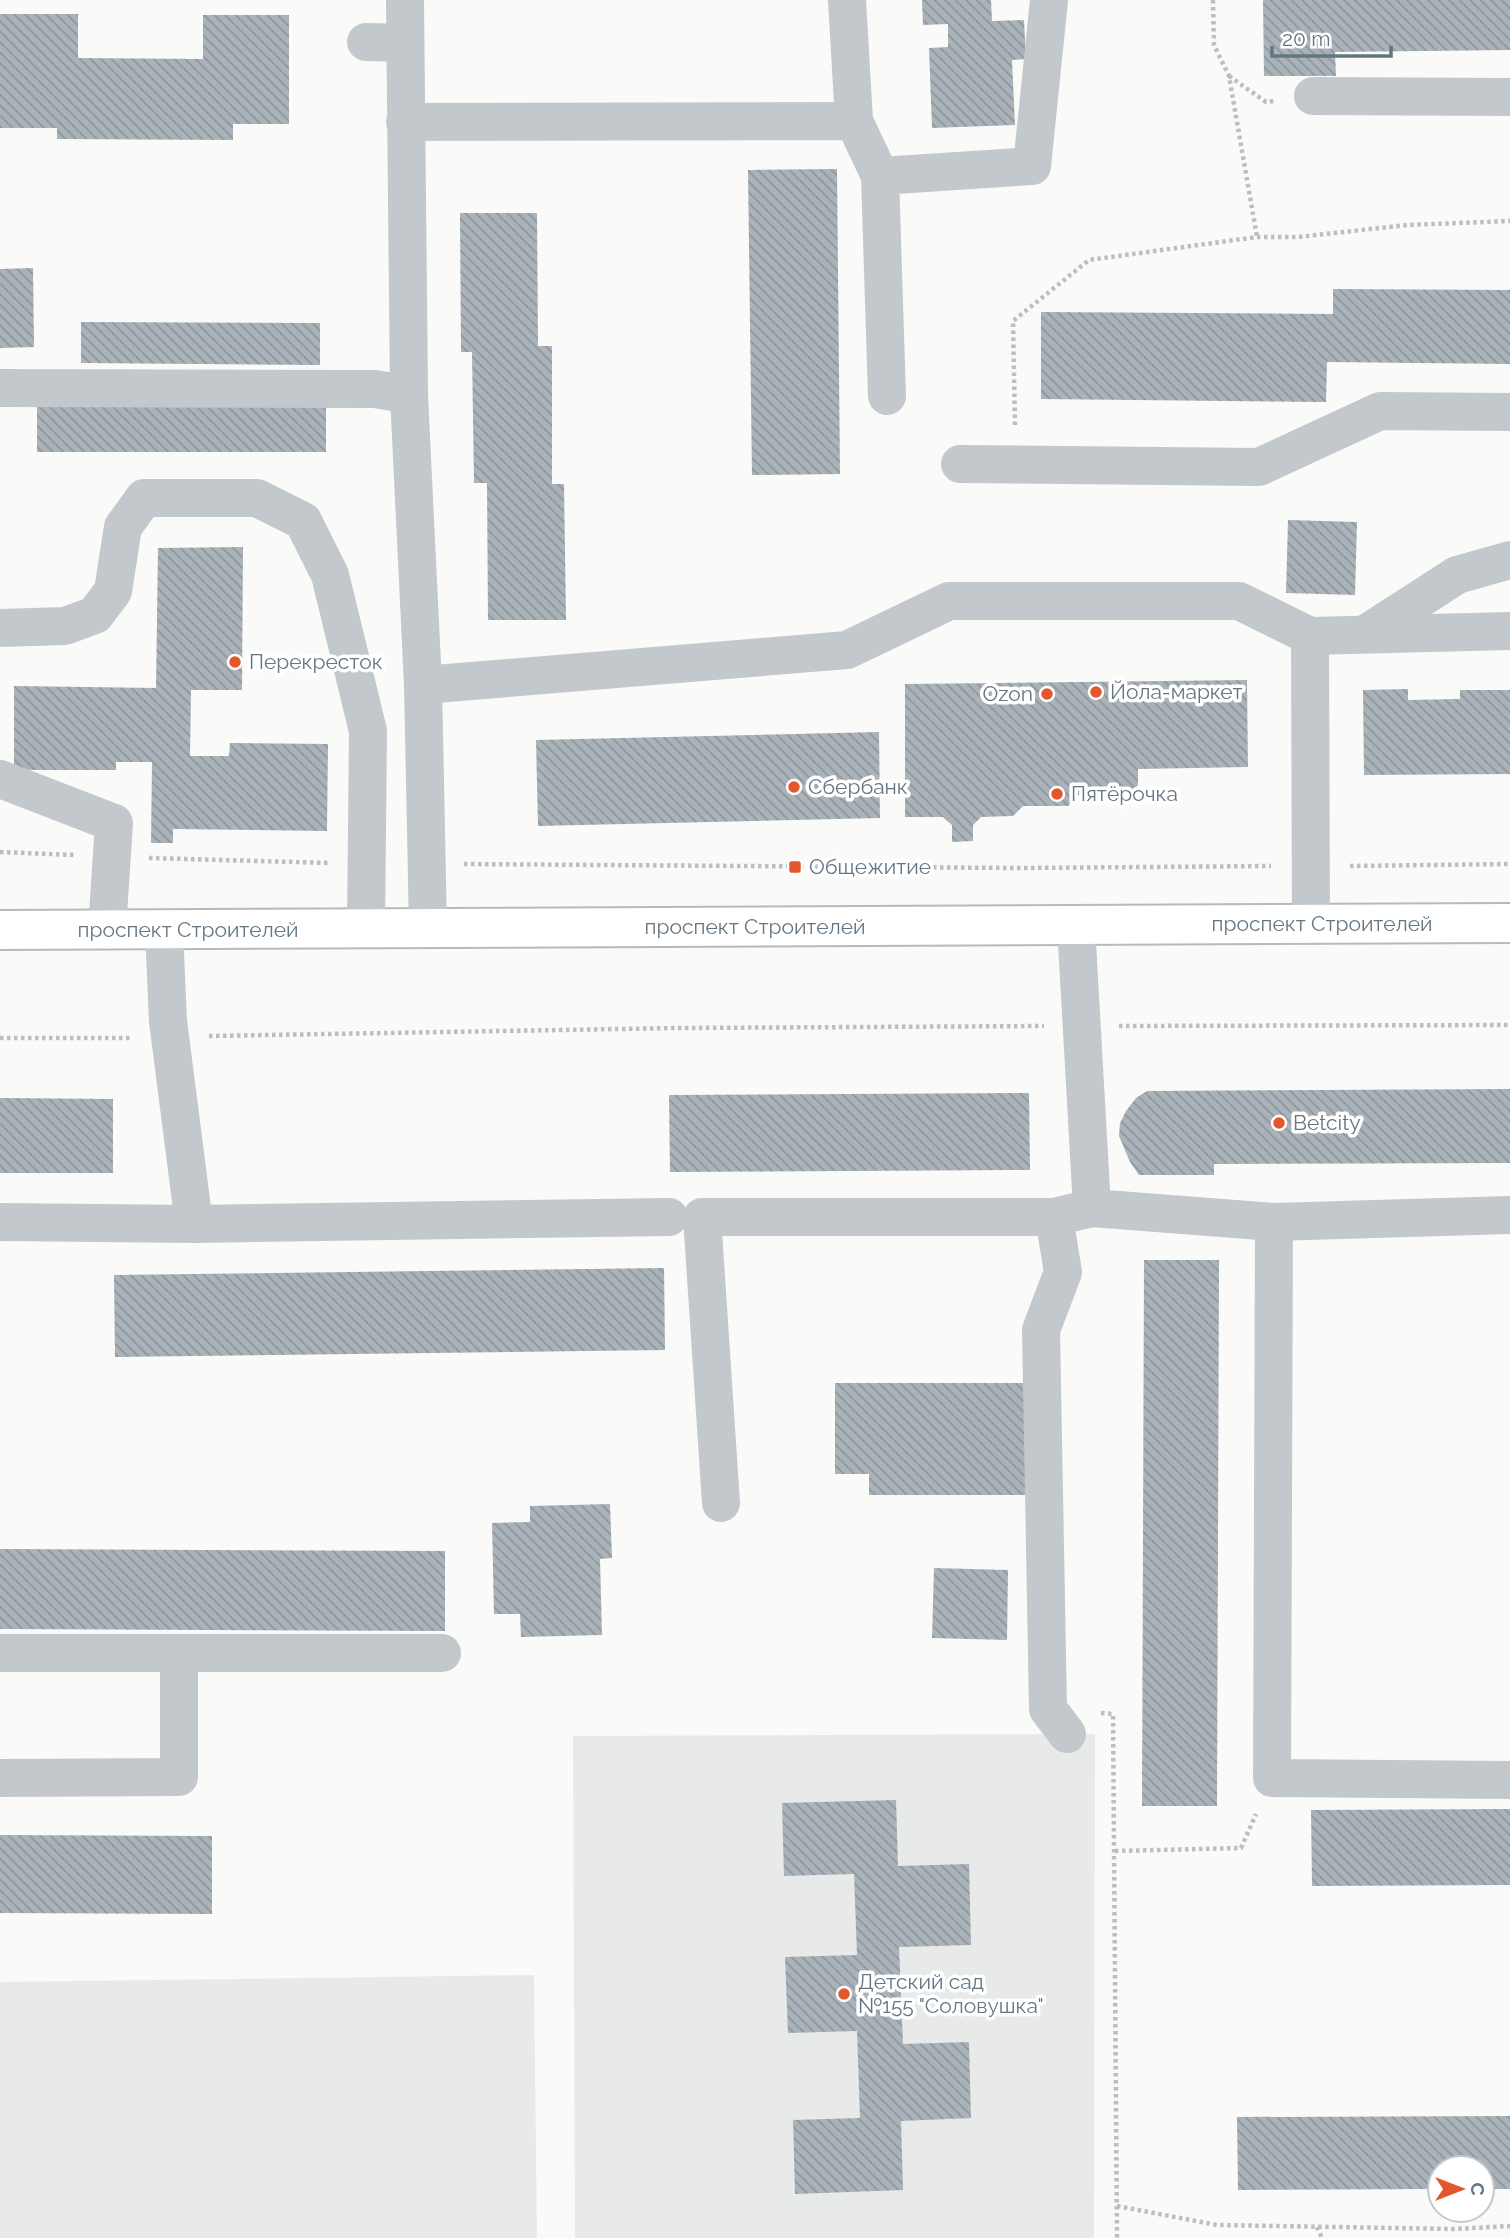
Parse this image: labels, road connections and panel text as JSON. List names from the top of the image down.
{
  "streets": {
    "main road": ["проспект Строителей"]
  },
  "places": {
    "other": [
      "Перекресток",
      "Йола-маркет",
      "Ozon",
      "Сбербанк",
      "Пятёрочка",
      "Betcity",
      "Детский сад №155 \"Соловушка\""
    ],
    "transit": ["Общежитие"]
  },
  "scale_bar": "20 m",
  "north": "right"
}
